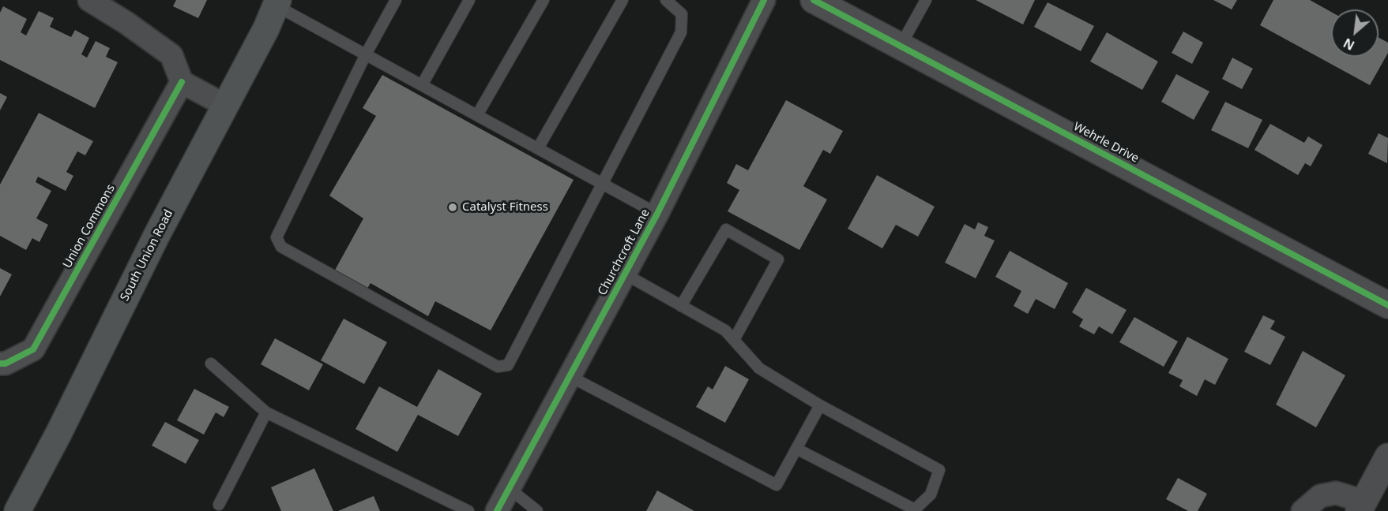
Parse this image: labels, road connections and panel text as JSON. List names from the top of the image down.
{
  "streets": {
    "main road": ["South Union Road"],
    "street": ["Wehrle Drive", "Union Commons", "Churchcroft Lane"]
  },
  "places": ["Catalyst Fitness"],
  "north": "bottom left"
}
